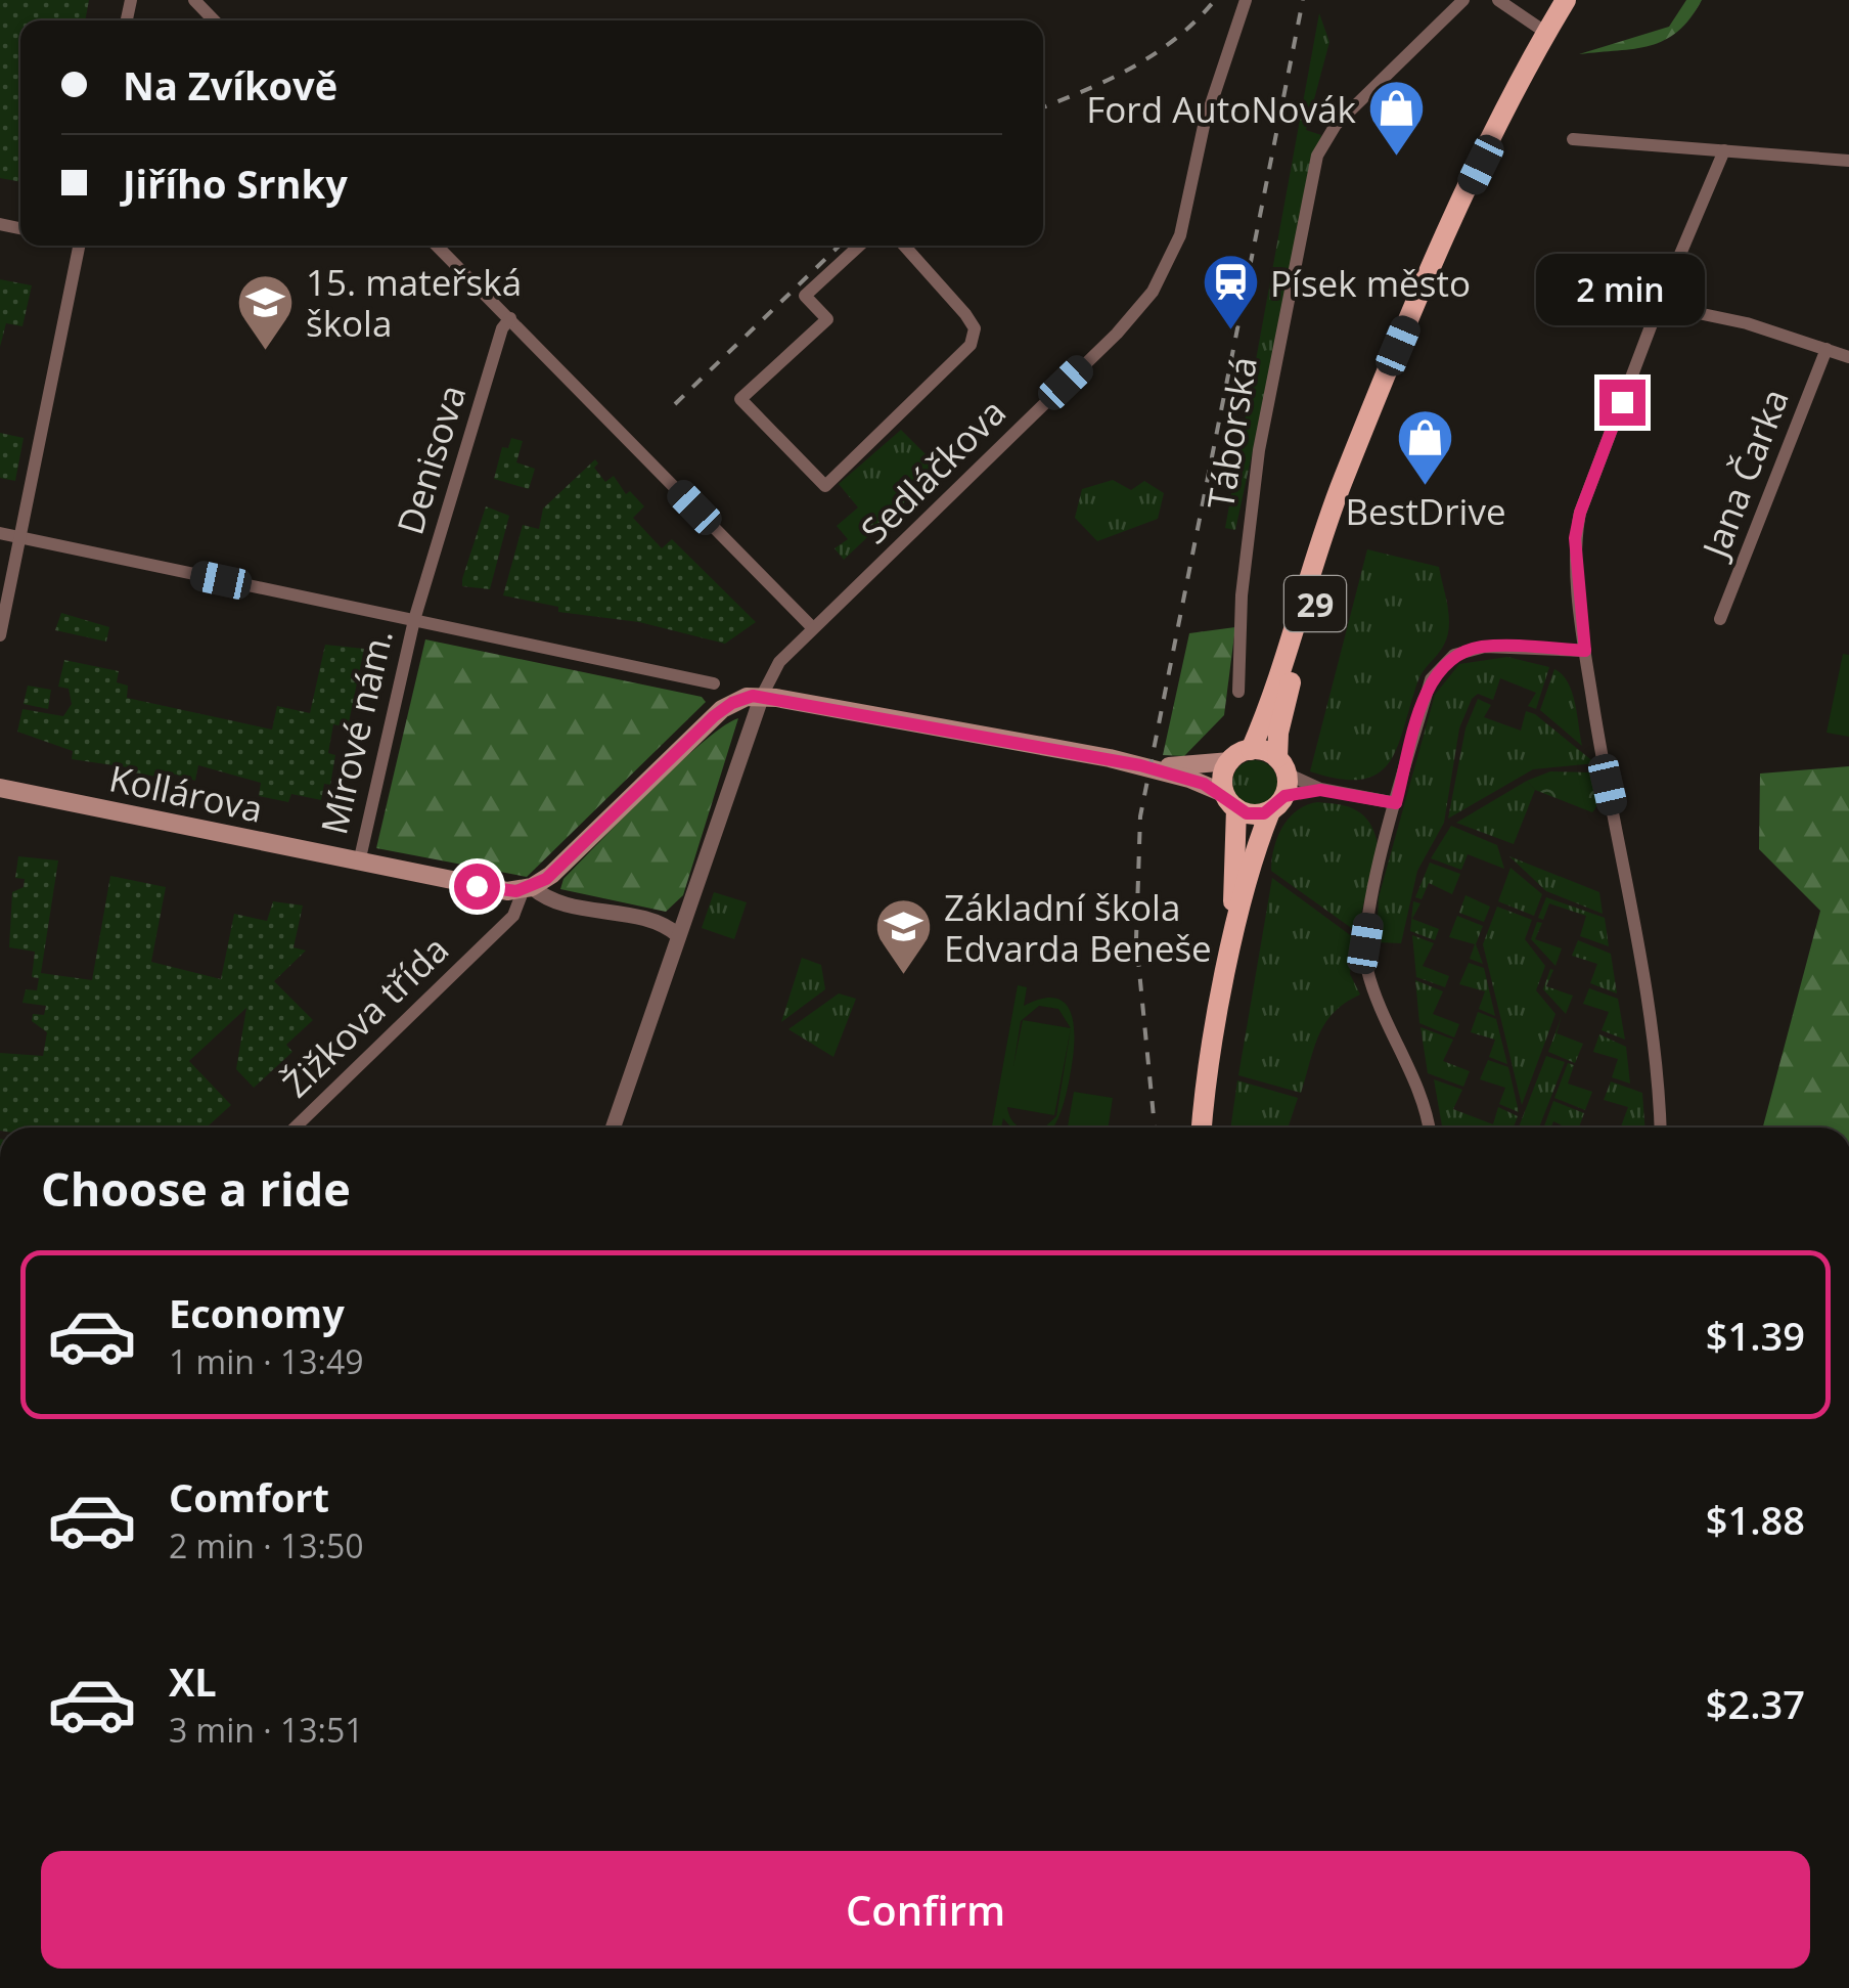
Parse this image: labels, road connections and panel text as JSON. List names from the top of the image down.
{
  "streets": {
    "main road": ["29", "Mírové nám.", "Kollárova"],
    "street": [
      "Táborská",
      "Denisova",
      "Sedláčkova",
      "Jana Čarka",
      "Žižkova třída"
    ]
  },
  "crossings": [
    ["Denisova", "Mírové nám."],
    ["Mírové nám.", "Kollárova"],
    ["Mírové nám.", "Žižkova třída"]
  ],
  "places": {
    "shop": ["Ford AutoNovák", "BestDrive"],
    "station": ["Písek město"],
    "school or university": ["15. mateřská škola", "Základní škola Edvarda Beneše"]
  },
  "page": {
    "banner": ["Na Zvíkově", "Jiřího Srnky"],
    "bubble": "2 min",
    "heading": "Choose a ride",
    "list": [
      {
        "name": "Economy",
        "note": "1 min · 13:49",
        "value": "$1.39"
      },
      {
        "name": "Comfort",
        "note": "2 min · 13:50",
        "value": "$1.88"
      },
      {
        "name": "XL",
        "note": "3 min · 13:51",
        "value": "$2.37"
      }
    ],
    "buttons": "Confirm"
  }
}
